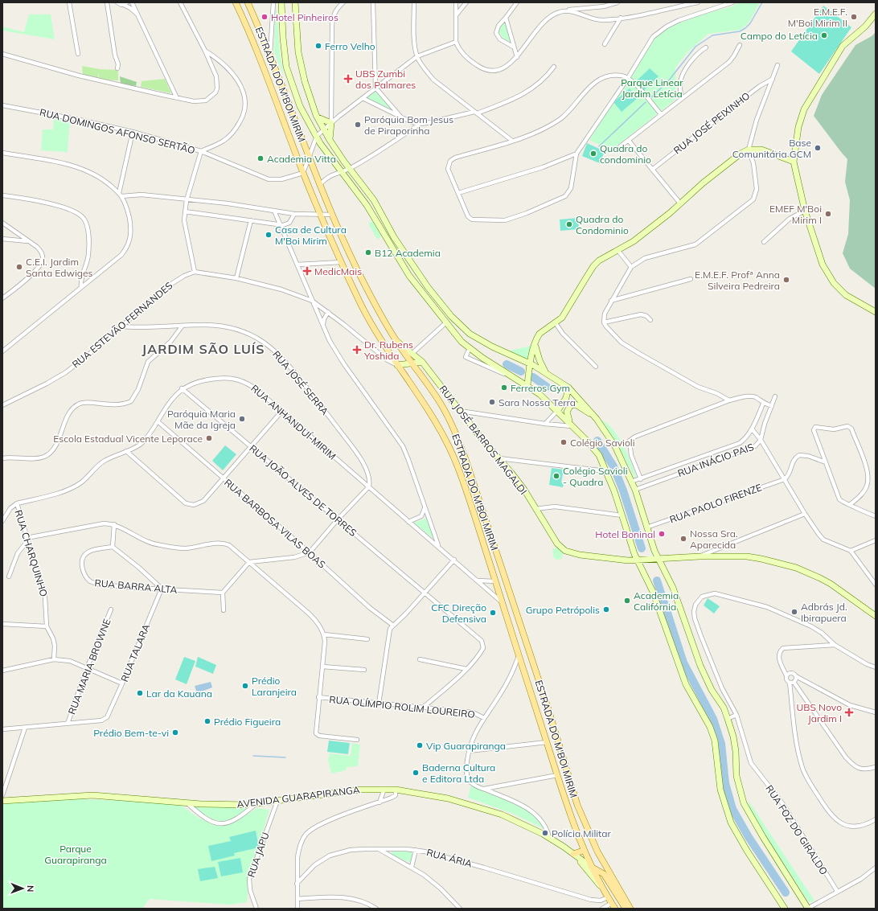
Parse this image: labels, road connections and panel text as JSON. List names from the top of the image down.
{
  "streets": {
    "main road": ["ESTRADA DO M'BOI MIRIM", "RUA JOSÉ BARROS MAGALDI", "AVENIDA GUARAPIRANGA"],
    "street": [
      "RUA JOSÉ PEIXINHO",
      "RUA DOMINGOS AFONSO SERTÃO",
      "RUA ESTEVÃO FERNANDES",
      "RUA JOSÉ SERRA",
      "RUA ANHANDUÍ-MIRIM",
      "RUA INÁCIO PAIS",
      "RUA JOÃO ALVES DE TORRES",
      "RUA PAOLO FIRENZE",
      "RUA BARBOSA VILAS BOAS",
      "RUA CHARQUINHO",
      "RUA BARRA ALTA",
      "RUA TALARA",
      "RUA MARIA BROWNE",
      "RUA OLÍMPIO ROLIM LOUREIRO",
      "RUA FOZ DO GIRALDO",
      "RUA JAPU",
      "RUA ÁRIA"
    ]
  },
  "crossings": [
    ["ESTRADA DO M'BOI MIRIM", "RUA DOMINGOS AFONSO SERTÃO"],
    ["ESTRADA DO M'BOI MIRIM", "RUA ANHANDUÍ-MIRIM"],
    ["ESTRADA DO M'BOI MIRIM", "RUA JOSÉ BARROS MAGALDI"],
    ["ESTRADA DO M'BOI MIRIM", "AVENIDA GUARAPIRANGA"],
    ["RUA ESTEVÃO FERNANDES", "RUA JOSÉ SERRA"],
    ["RUA JOSÉ SERRA", "RUA ANHANDUÍ-MIRIM"],
    ["RUA ANHANDUÍ-MIRIM", "RUA JOÃO ALVES DE TORRES"],
    ["RUA ANHANDUÍ-MIRIM", "RUA BARBOSA VILAS BOAS"],
    ["RUA ANHANDUÍ-MIRIM", "RUA CHARQUINHO"],
    ["RUA BARRA ALTA", "RUA TALARA"],
    ["RUA TALARA", "RUA MARIA BROWNE"],
    ["AVENIDA GUARAPIRANGA", "RUA JAPU"],
    ["AVENIDA GUARAPIRANGA", "RUA ÁRIA"]
  ],
  "districts": ["JARDIM SÃO LUÍS"],
  "parks": ["Parque Linear Jardim Letícia", "Parque Guarapiranga"],
  "places": {
    "other": [
      "Hotel Pinheiros",
      "E.M.E.F. M'Boi Mirim II",
      "Campo do Letícia",
      "Ferro Velho",
      "Paróquia Bom Jesus de Piraporinha",
      "Base Comunitária GCM",
      "Quadra do condominio",
      "Academia Vitta",
      "EMEF M'Boi Mirim I",
      "Quadra do Condominio",
      "Casa de Cultura M'Boi Mirim",
      "B12 Academia",
      "C.E.I. Jardim Santa Edwiges",
      "E.M.E.F. Profª Anna Silveira Pedreira",
      "Ferreros Gym",
      "Sara Nossa Terra",
      "Paróquia Maria Mãe da Igreja",
      "Escola Estadual Vicente Leporace",
      "Colégio Savioli",
      "Colégio Savioli - Quadra",
      "Hotel Boninal",
      "Nossa Sra. Aparecida",
      "Academia Califórnia",
      "Grupo Petrópolis",
      "Adbrás Jd. Ibirapuera",
      "CFC Direção Defensiva",
      "Prédio Laranjeira",
      "Lar da Kauana",
      "Prédio Figueira",
      "Prédio Bem-te-vi",
      "Vip Guarapiranga",
      "Baderna Cultura e Editora Ltda",
      "Polícia Militar"
    ],
    "health": [
      "UBS Zumbi dos Palmares",
      "MedicMais",
      "Dr. Rubens Yoshida",
      "UBS Novo Jardim I"
    ]
  },
  "north": "right"
}
